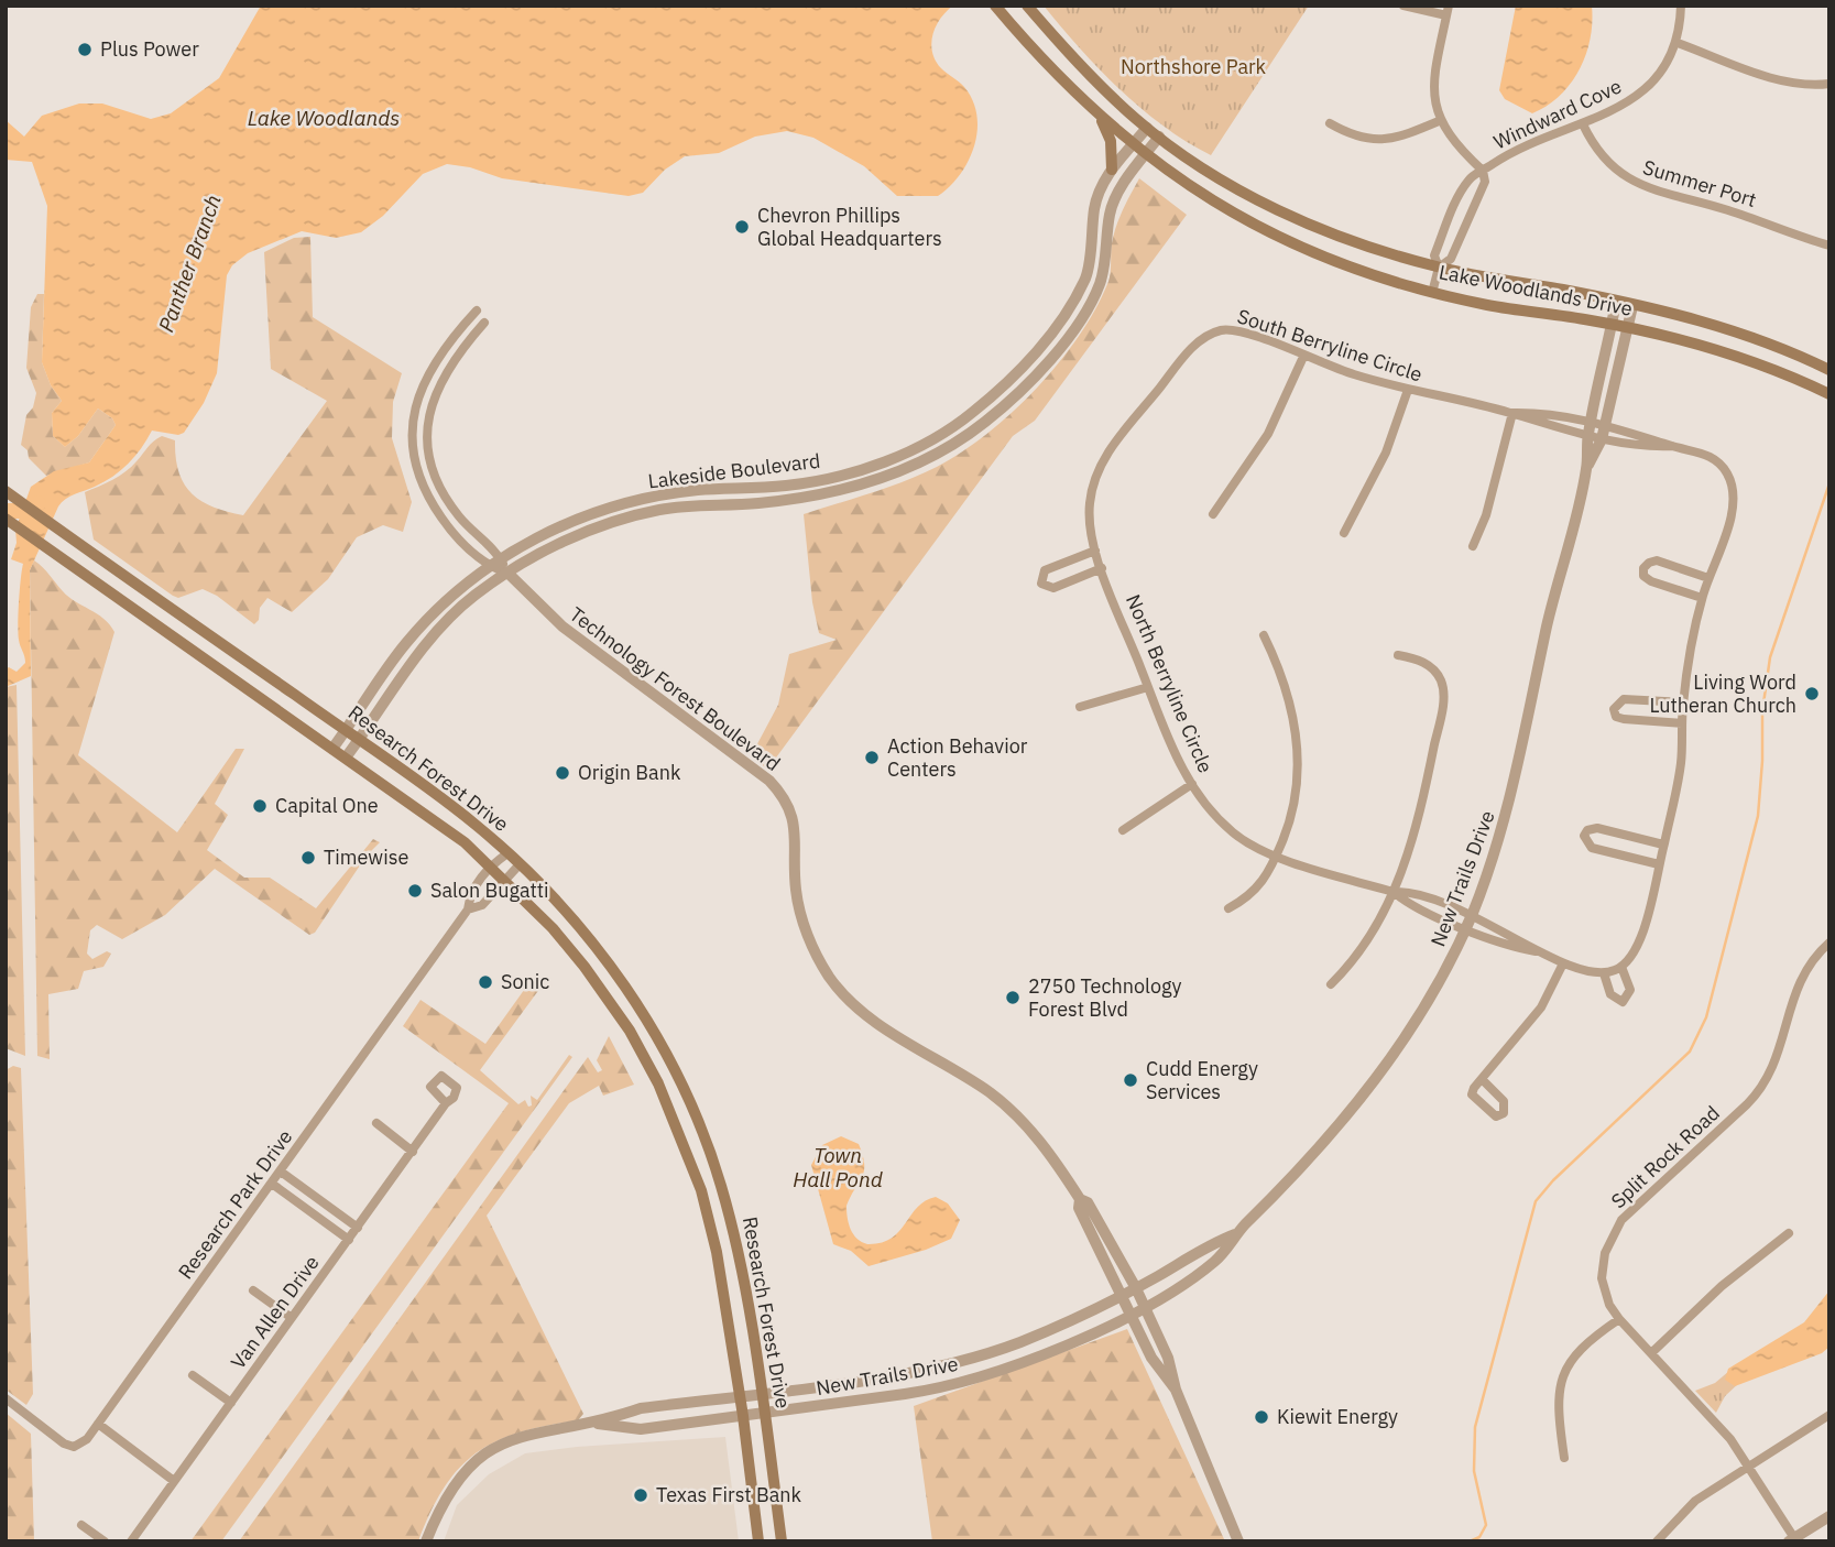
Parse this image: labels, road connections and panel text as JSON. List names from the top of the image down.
{
  "streets": {
    "main road": ["Lake Woodlands Drive", "Research Forest Drive"],
    "street": [
      "Windward Cove",
      "Summer Port",
      "South Berryline Circle",
      "Lakeside Boulevard",
      "North Berryline Circle",
      "Technology Forest Boulevard",
      "New Trails Drive",
      "Split Rock Road",
      "Research Park Drive",
      "Van Allen Drive"
    ]
  },
  "crossings": [
    ["Windward Cove", "Summer Port"],
    ["Windward Cove", "Lake Woodlands Drive"],
    ["Lake Woodlands Drive", "Lakeside Boulevard"],
    ["Lake Woodlands Drive", "New Trails Drive"],
    ["South Berryline Circle", "North Berryline Circle"],
    ["South Berryline Circle", "New Trails Drive"],
    ["Lakeside Boulevard", "Technology Forest Boulevard"],
    ["Lakeside Boulevard", "Research Forest Drive"],
    ["North Berryline Circle", "New Trails Drive"],
    ["Technology Forest Boulevard", "New Trails Drive"],
    ["Research Forest Drive", "New Trails Drive"],
    ["Research Forest Drive", "Research Park Drive"]
  ],
  "water": ["Lake Woodlands", "Panther Branch", "Town Hall Pond"],
  "parks": ["Northshore Park"],
  "places": [
    "Plus Power",
    "Chevron Phillips Global Headquarters",
    "Living Word Lutheran Church",
    "Action Behavior Centers",
    "Origin Bank",
    "Capital One",
    "Timewise",
    "Salon Bugatti",
    "Sonic",
    "2750 Technology Forest Blvd",
    "Cudd Energy Services",
    "Kiewit Energy",
    "Texas First Bank"
  ]
}
